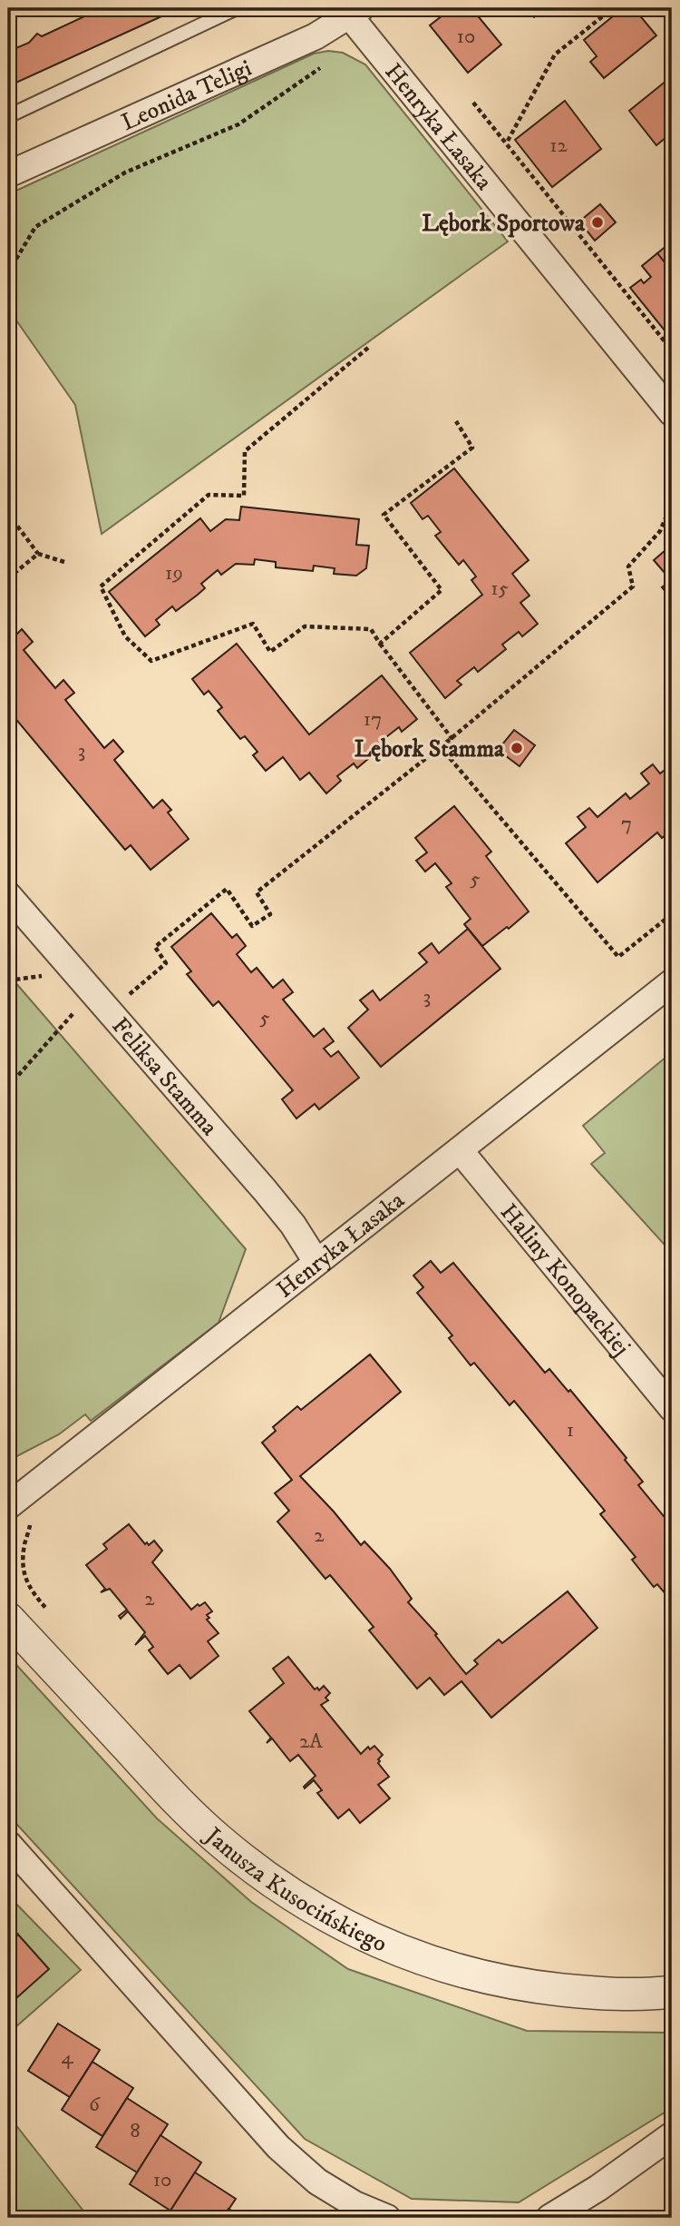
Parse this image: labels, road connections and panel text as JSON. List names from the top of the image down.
{
  "streets": {
    "street": [
      "Leonida Teligi",
      "Henryka Łasaka",
      "Feliksa Stamma",
      "Haliny Konopackiej",
      "Janusza Kusocińskiego"
    ]
  },
  "crossings": [
    ["Leonida Teligi", "Henryka Łasaka"],
    ["Henryka Łasaka", "Feliksa Stamma"],
    ["Henryka Łasaka", "Haliny Konopackiej"]
  ],
  "places": ["Lębork Sportowa", "Lębork Stamma"],
  "house_numbers": [
    "10",
    "12",
    "19",
    "15",
    "17",
    "3",
    "7",
    "5",
    "3",
    "5",
    "1",
    "2",
    "2",
    "2A",
    "4",
    "6",
    "8",
    "10"
  ]
}
